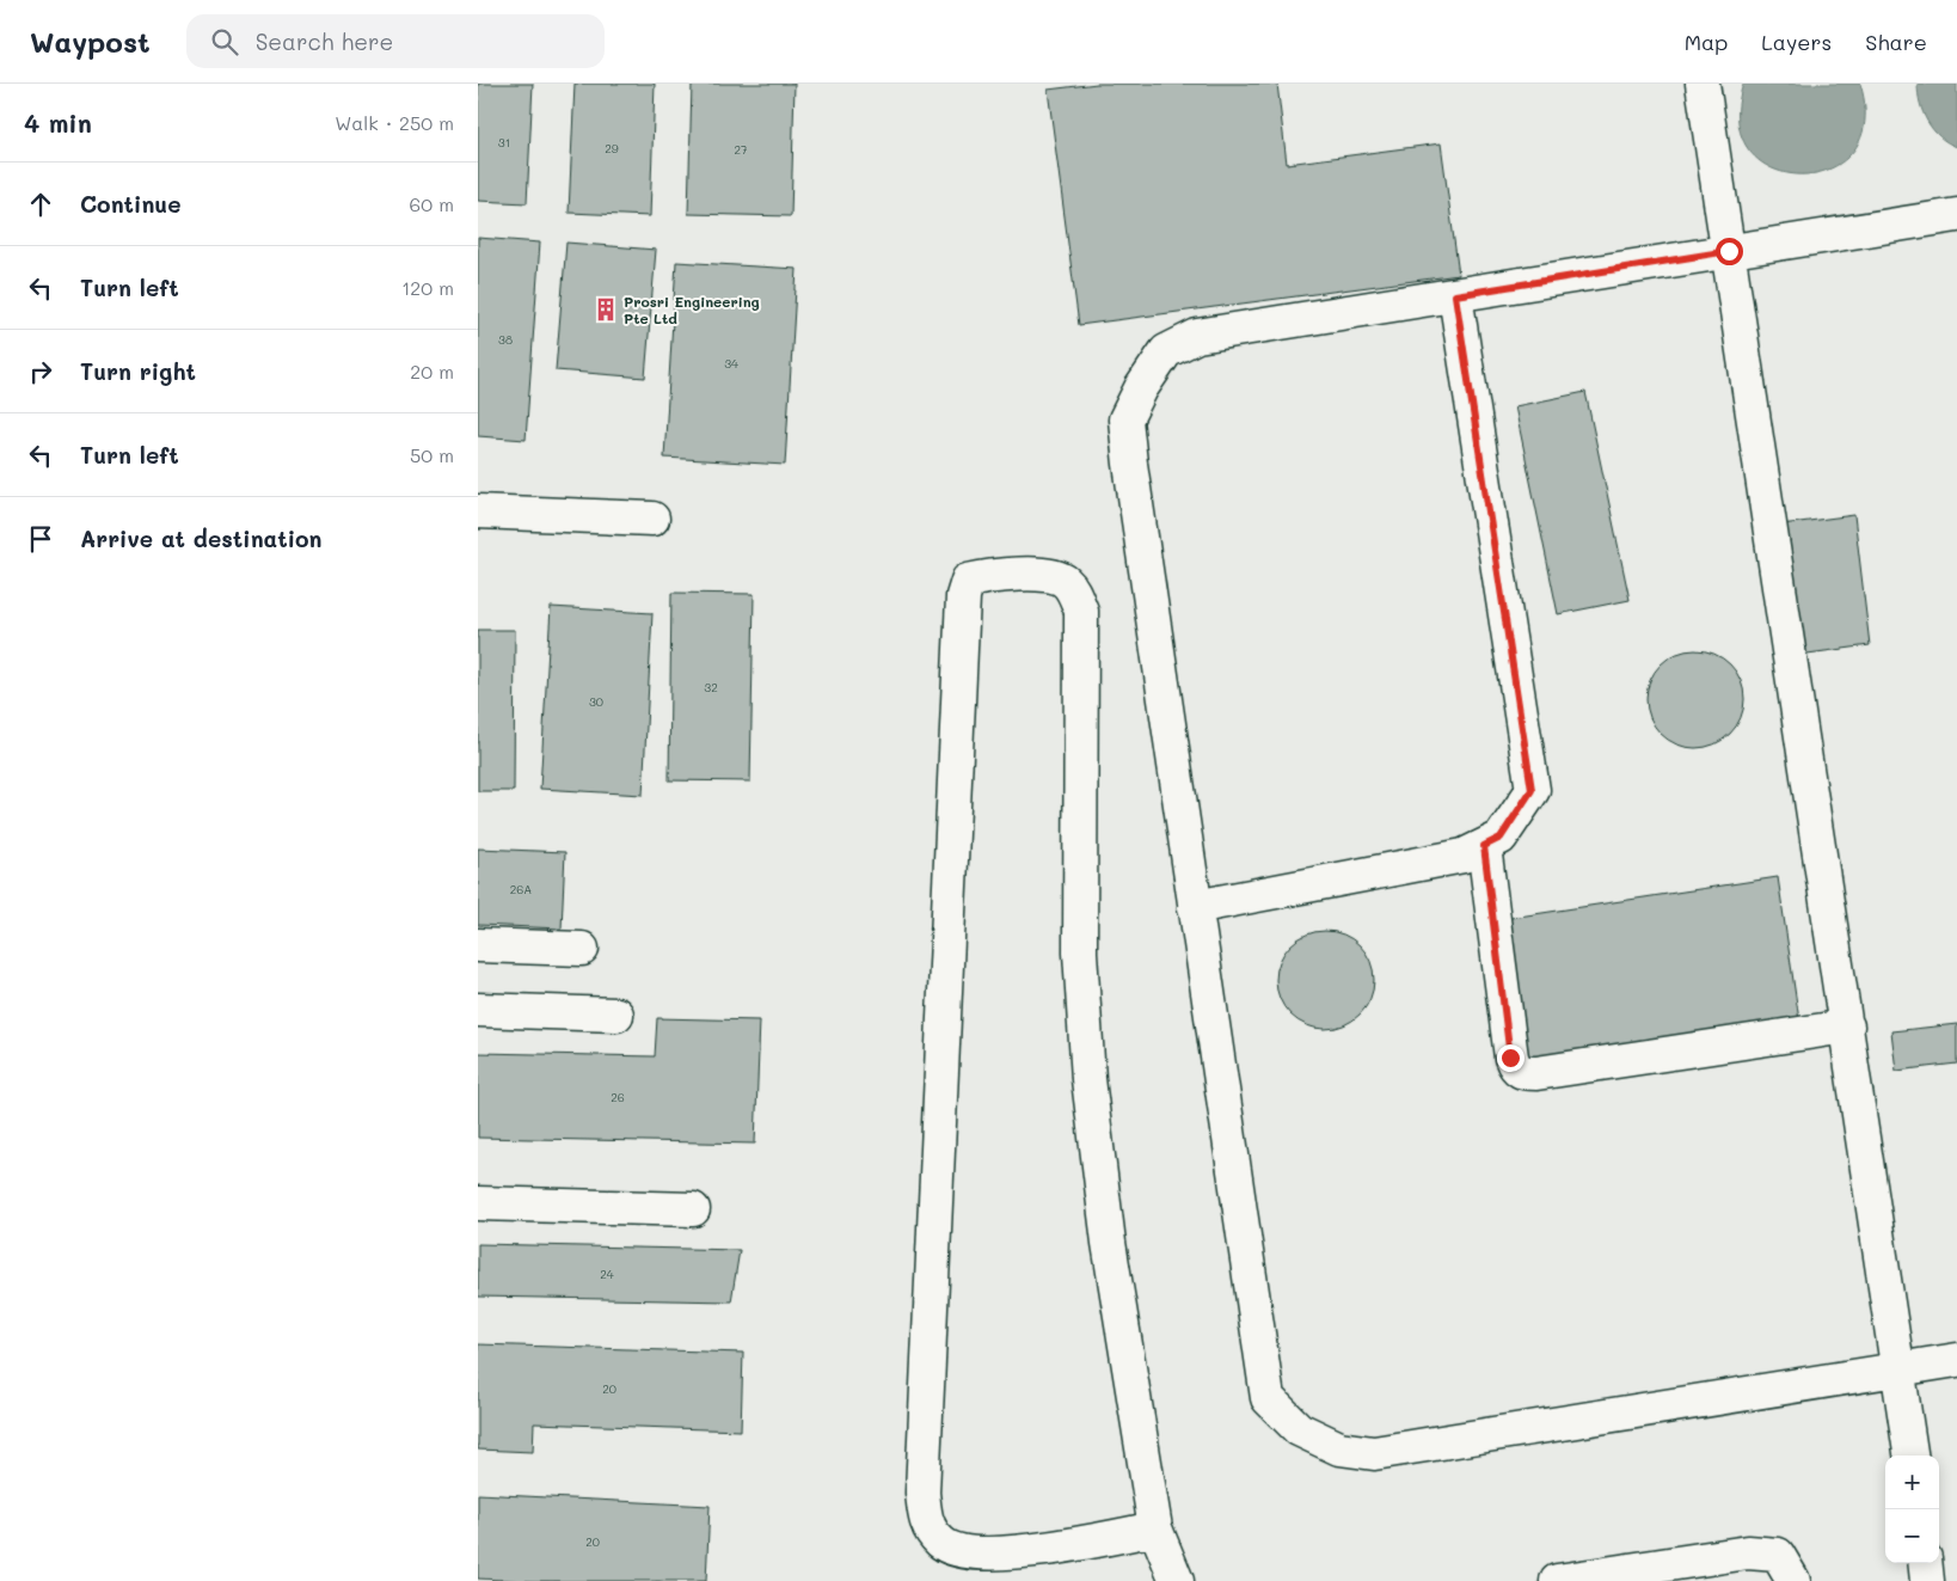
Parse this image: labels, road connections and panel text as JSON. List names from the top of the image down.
{
  "places": {
    "building": ["Prosri Engineering Pte Ltd"]
  },
  "house_numbers": [
    "31",
    "29",
    "27",
    "38",
    "34",
    "32",
    "30",
    "26A",
    "26",
    "24",
    "20",
    "20"
  ],
  "page": {
    "header": "Waypost",
    "search": "Search here",
    "nav": ["Map", "Layers", "Share"],
    "heading": ["4 min", "Walk · 250 m"],
    "list": [
      ["Continue", "60 m"],
      ["Turn left", "120 m"],
      ["Turn right", "20 m"],
      ["Turn left", "50 m"],
      "Arrive at destination"
    ],
    "map_buttons": ["+", "−"]
  }
}
